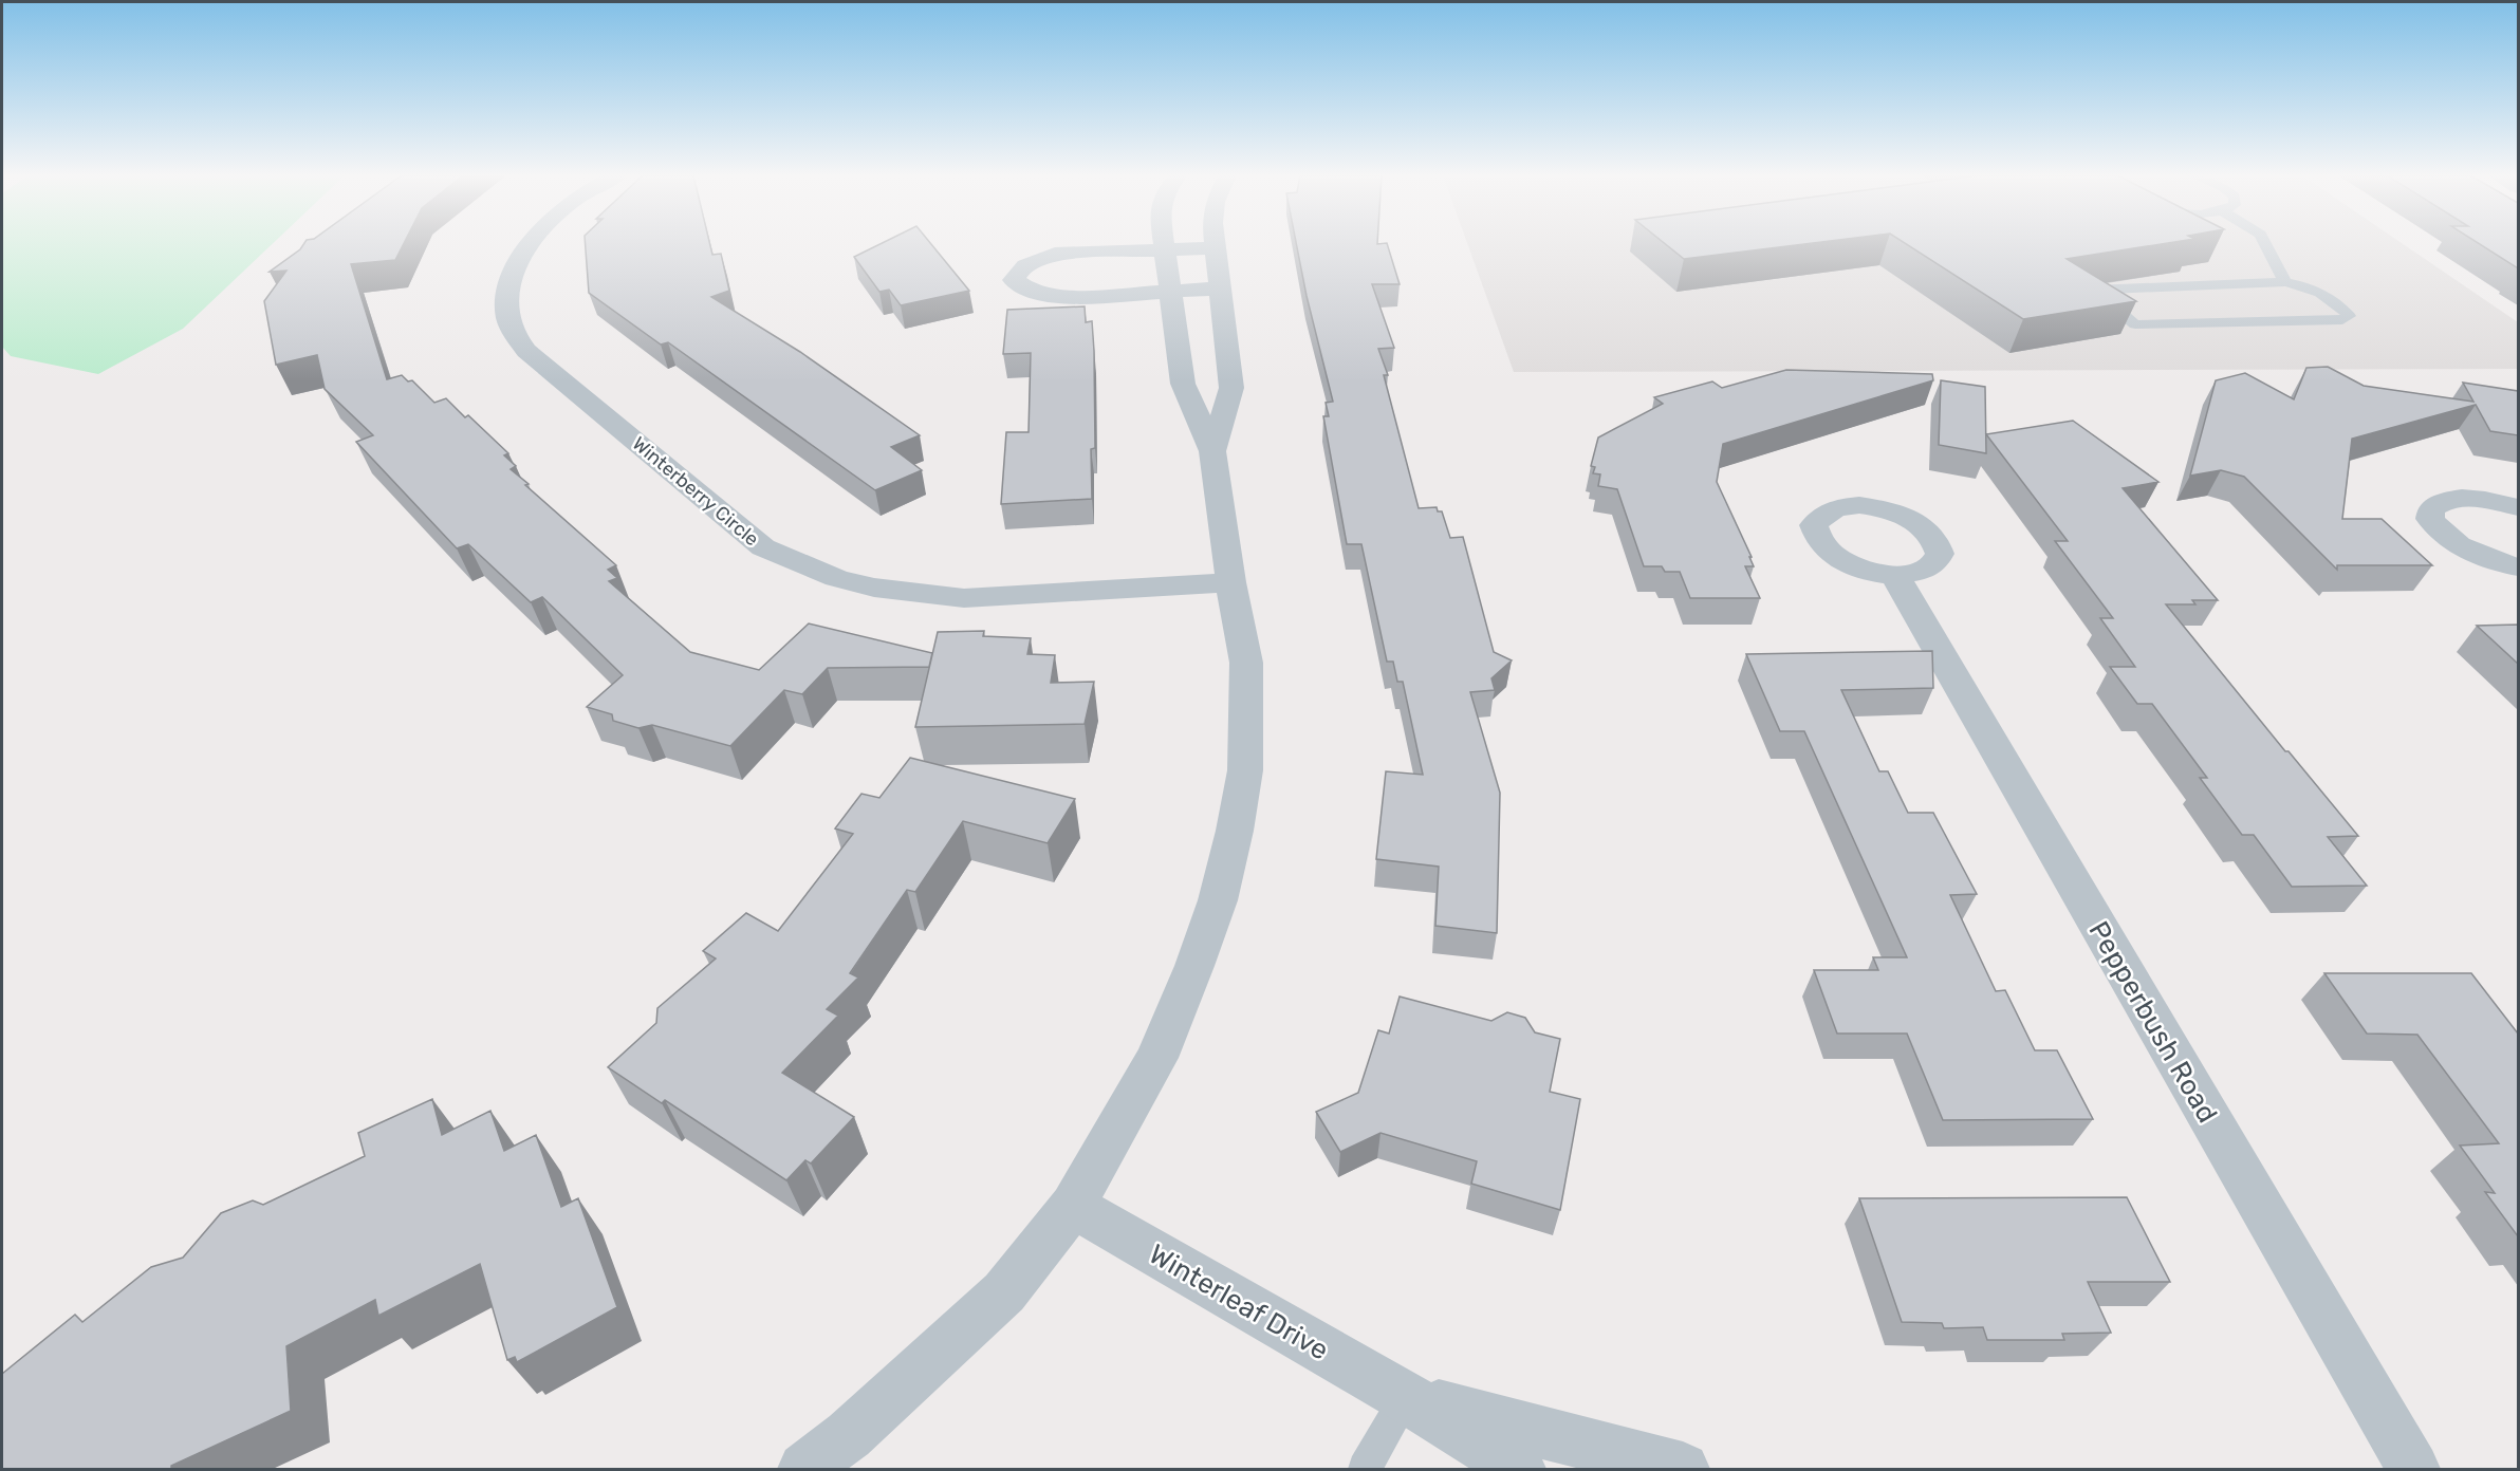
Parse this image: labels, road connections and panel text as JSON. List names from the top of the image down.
{
  "streets": {
    "street": ["Winterberry Circle", "Pepperbush Road", "Winterleaf Drive"]
  }
}
